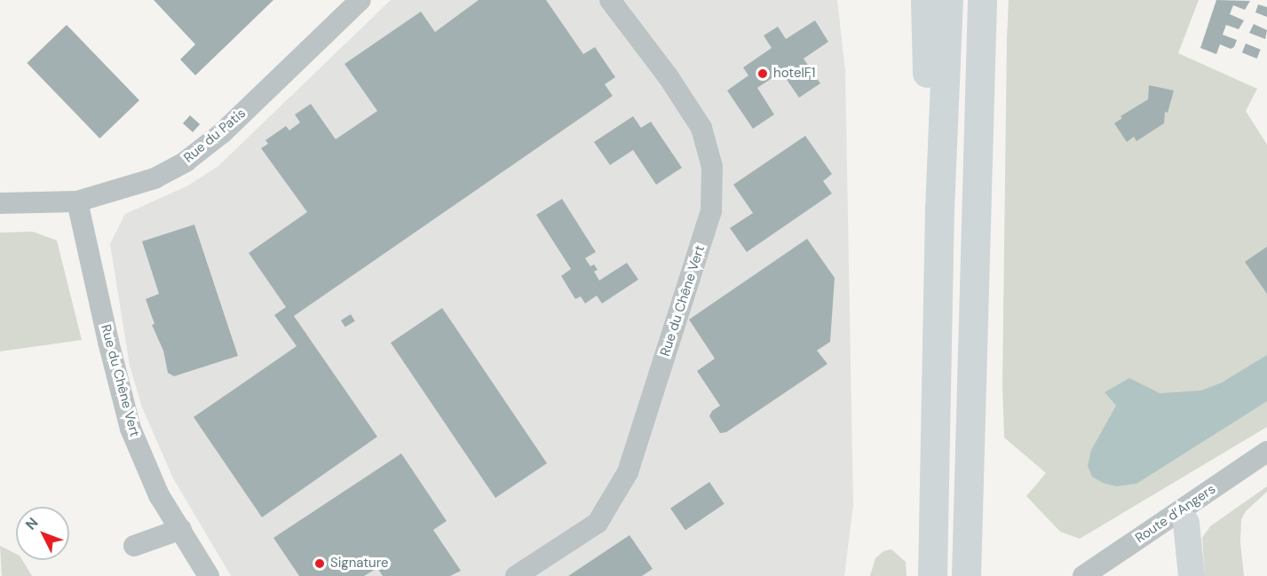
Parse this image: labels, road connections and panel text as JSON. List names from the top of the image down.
{
  "streets": {
    "street": ["Rue du Patis", "Rue du Chêne Vert", "Route d’Angers"]
  },
  "crossings": [
    ["Rue du Patis", "Rue du Chêne Vert"]
  ],
  "places": ["hotelF1", "Signature"],
  "north": "top left"
}
